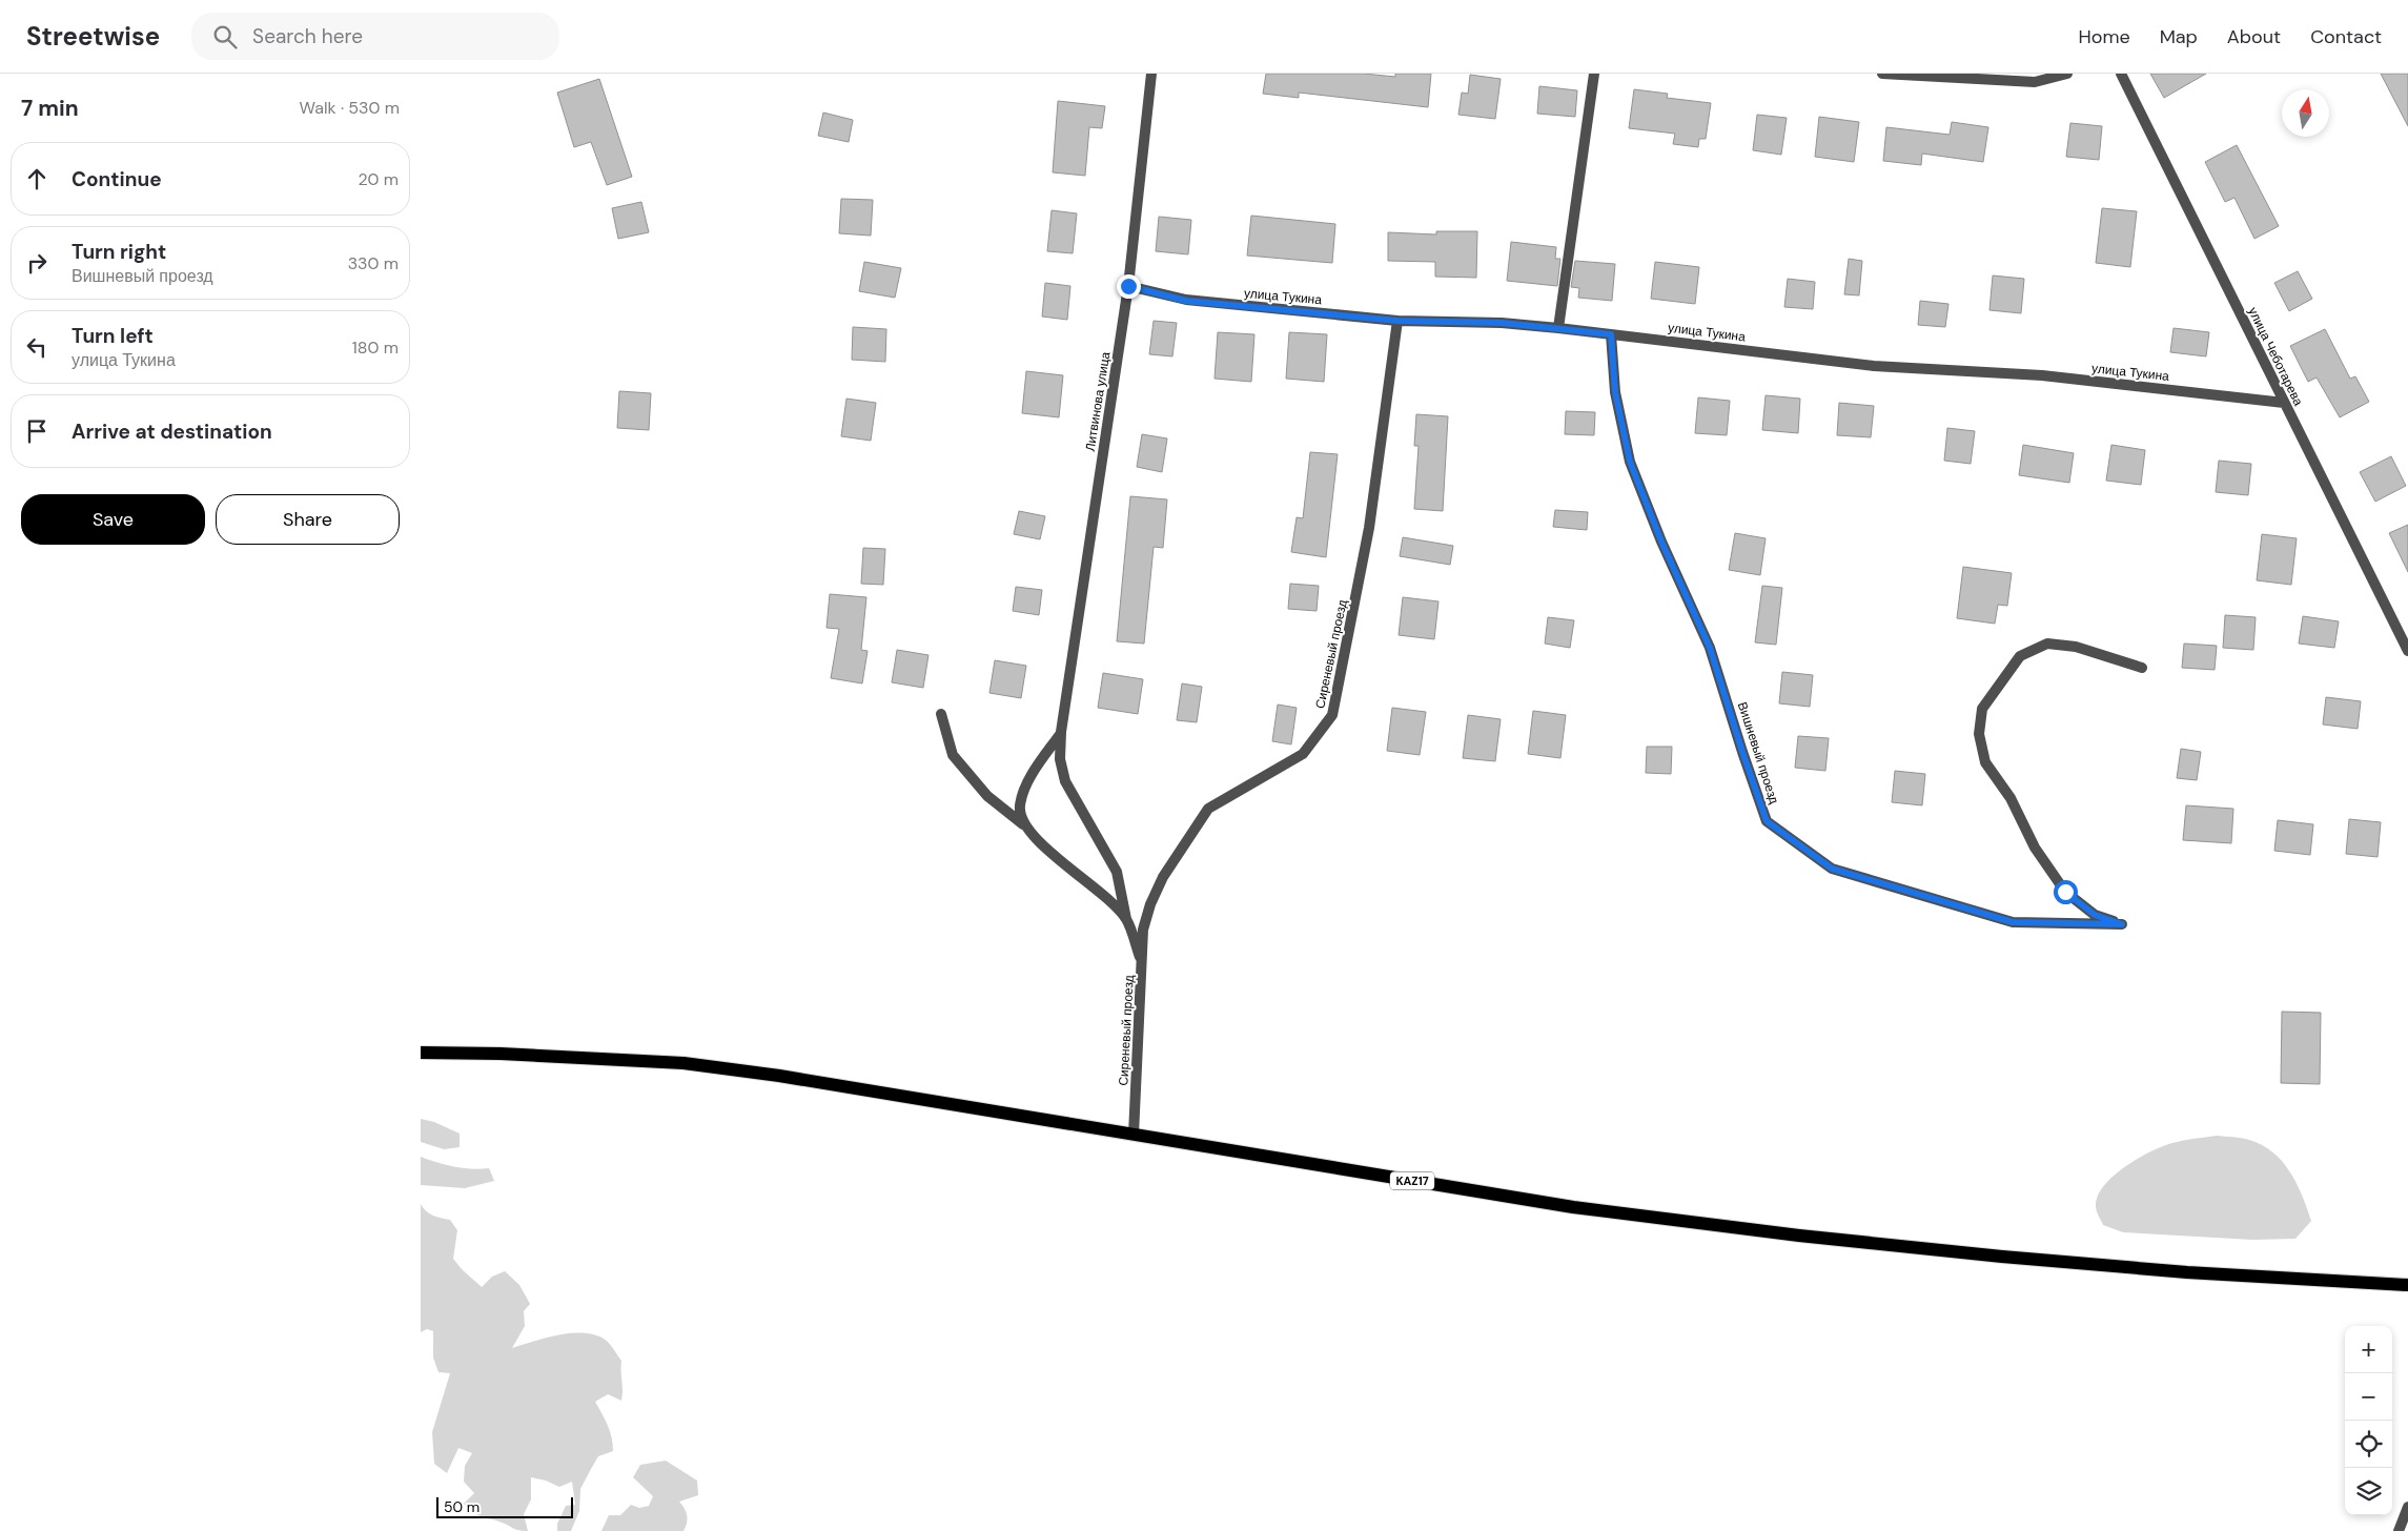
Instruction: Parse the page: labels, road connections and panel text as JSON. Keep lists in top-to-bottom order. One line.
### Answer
{"streets":{"main road":["KAZ17"],"street":["улица Тукина","улица Чеботарева","Литвинова улица","Сиреневый проезд","Вишневый проезд"]},"crossings":[["улица Тукина","улица Чеботарева"],["улица Тукина","Литвинова улица"],["улица Тукина","Сиреневый проезд"],["улица Тукина","Вишневый проезд"],["Литвинова улица","Сиреневый проезд"],["Сиреневый проезд","KAZ17"]],"scale_bar":"50 m","north":"top","page":{"header":"Streetwise","search":"Search here","nav":["Home","Map","About","Contact"],"heading":["7 min","Walk · 530 m"],"list":[["Continue","20 m"],["Turn right","Вишневый проезд","330 m"],["Turn left","улица Тукина","180 m"],"Arrive at destination"],"buttons":["Save","Share"],"map_buttons":["+","−"],"scale":"50 m"}}
